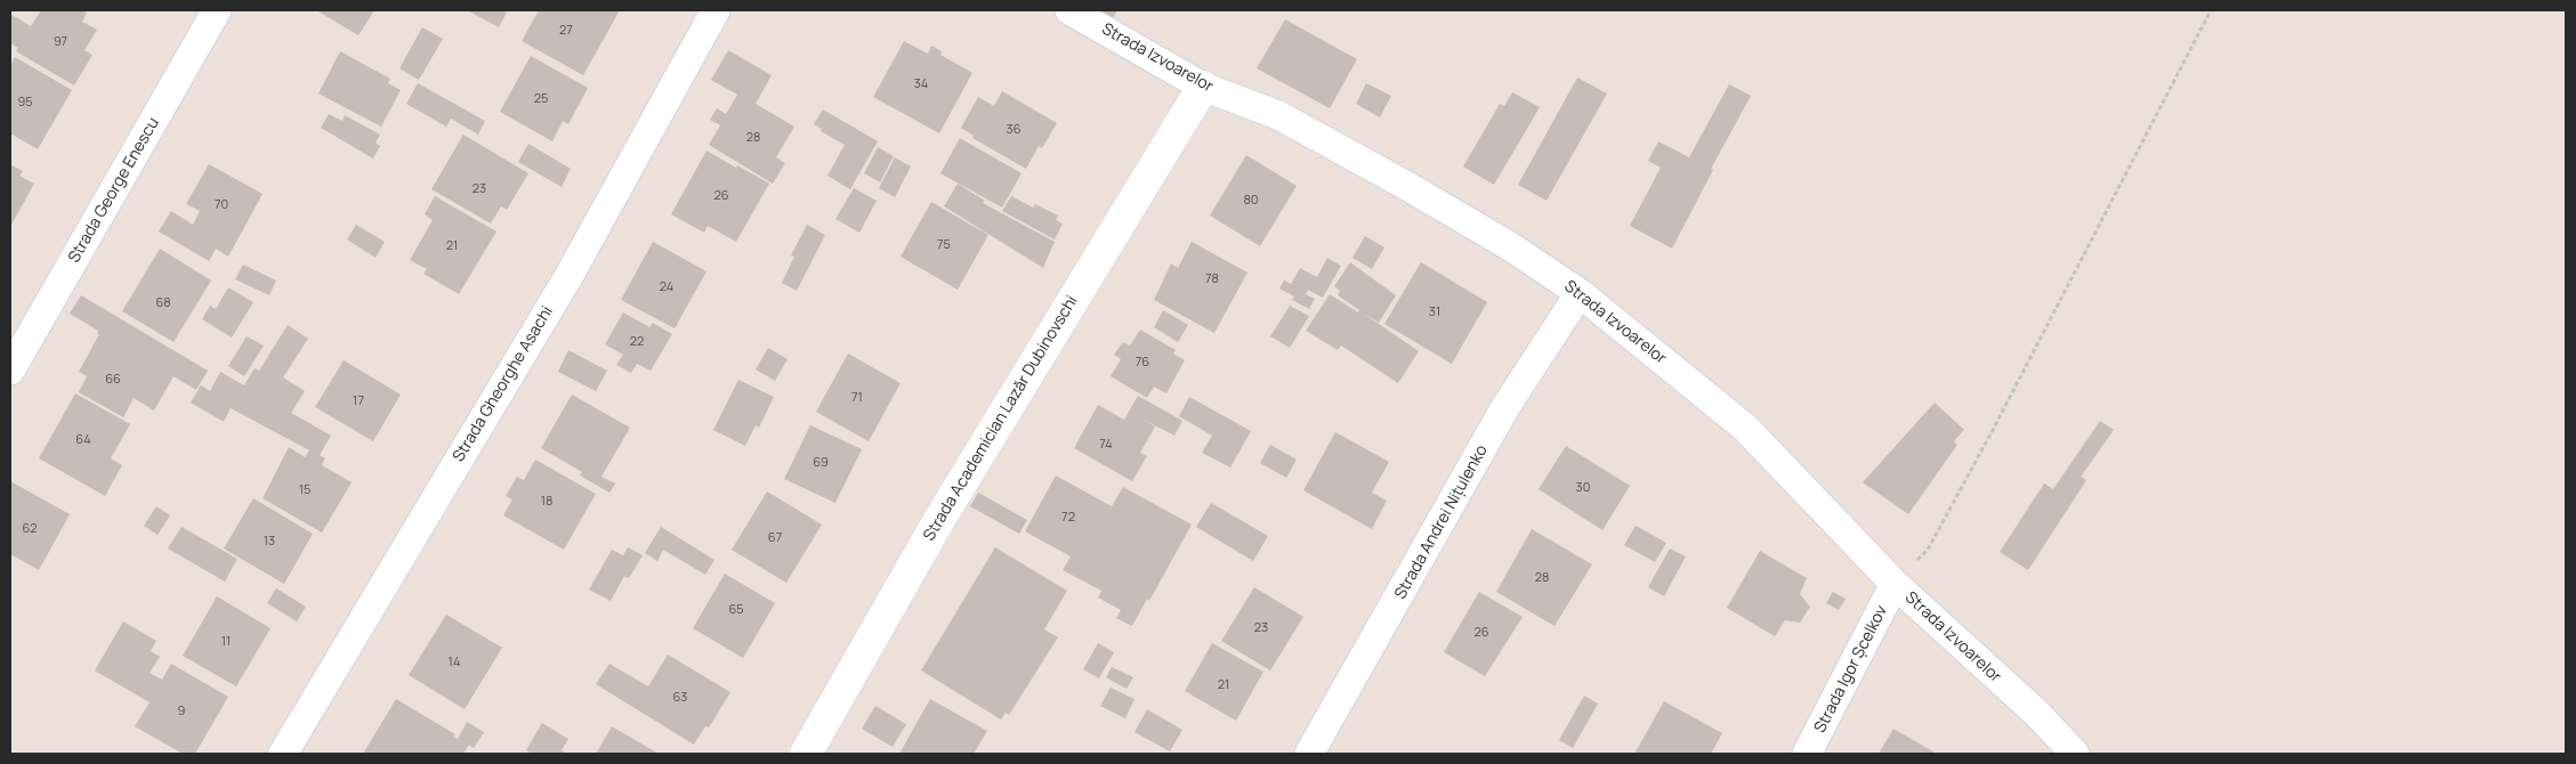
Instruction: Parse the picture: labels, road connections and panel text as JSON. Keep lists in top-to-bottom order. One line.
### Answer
{"streets":{"street":["Strada Izvoarelor","Strada George Enescu","Strada Gheorghe Asachi","Strada Academician Lazăr Dubinovschi","Strada Andrei Nițulenko","Strada Igor Șсelkov"]},"crossings":[["Strada Izvoarelor","Strada Academician Lazăr Dubinovschi"],["Strada Izvoarelor","Strada Andrei Nițulenko"],["Strada Izvoarelor","Strada Igor Șсelkov"]],"house_numbers":["27","97","34","25","95","36","28","23","26","80","70","75","21","78","24","68","31","22","76","66","71","17","64","74","69","30","15","18","72","62","67","13","28","65","23","26","11","14","21","63","9"]}
